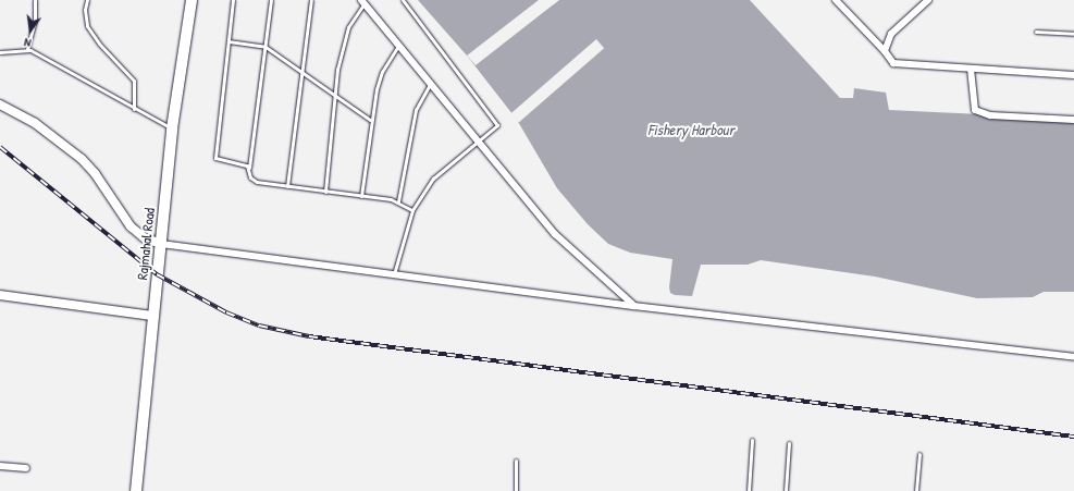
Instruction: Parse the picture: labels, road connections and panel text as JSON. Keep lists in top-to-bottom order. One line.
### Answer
{"streets":{"main road":["Rajmahal Road"]},"water":["Fishery Harbour"],"north":"bottom"}
